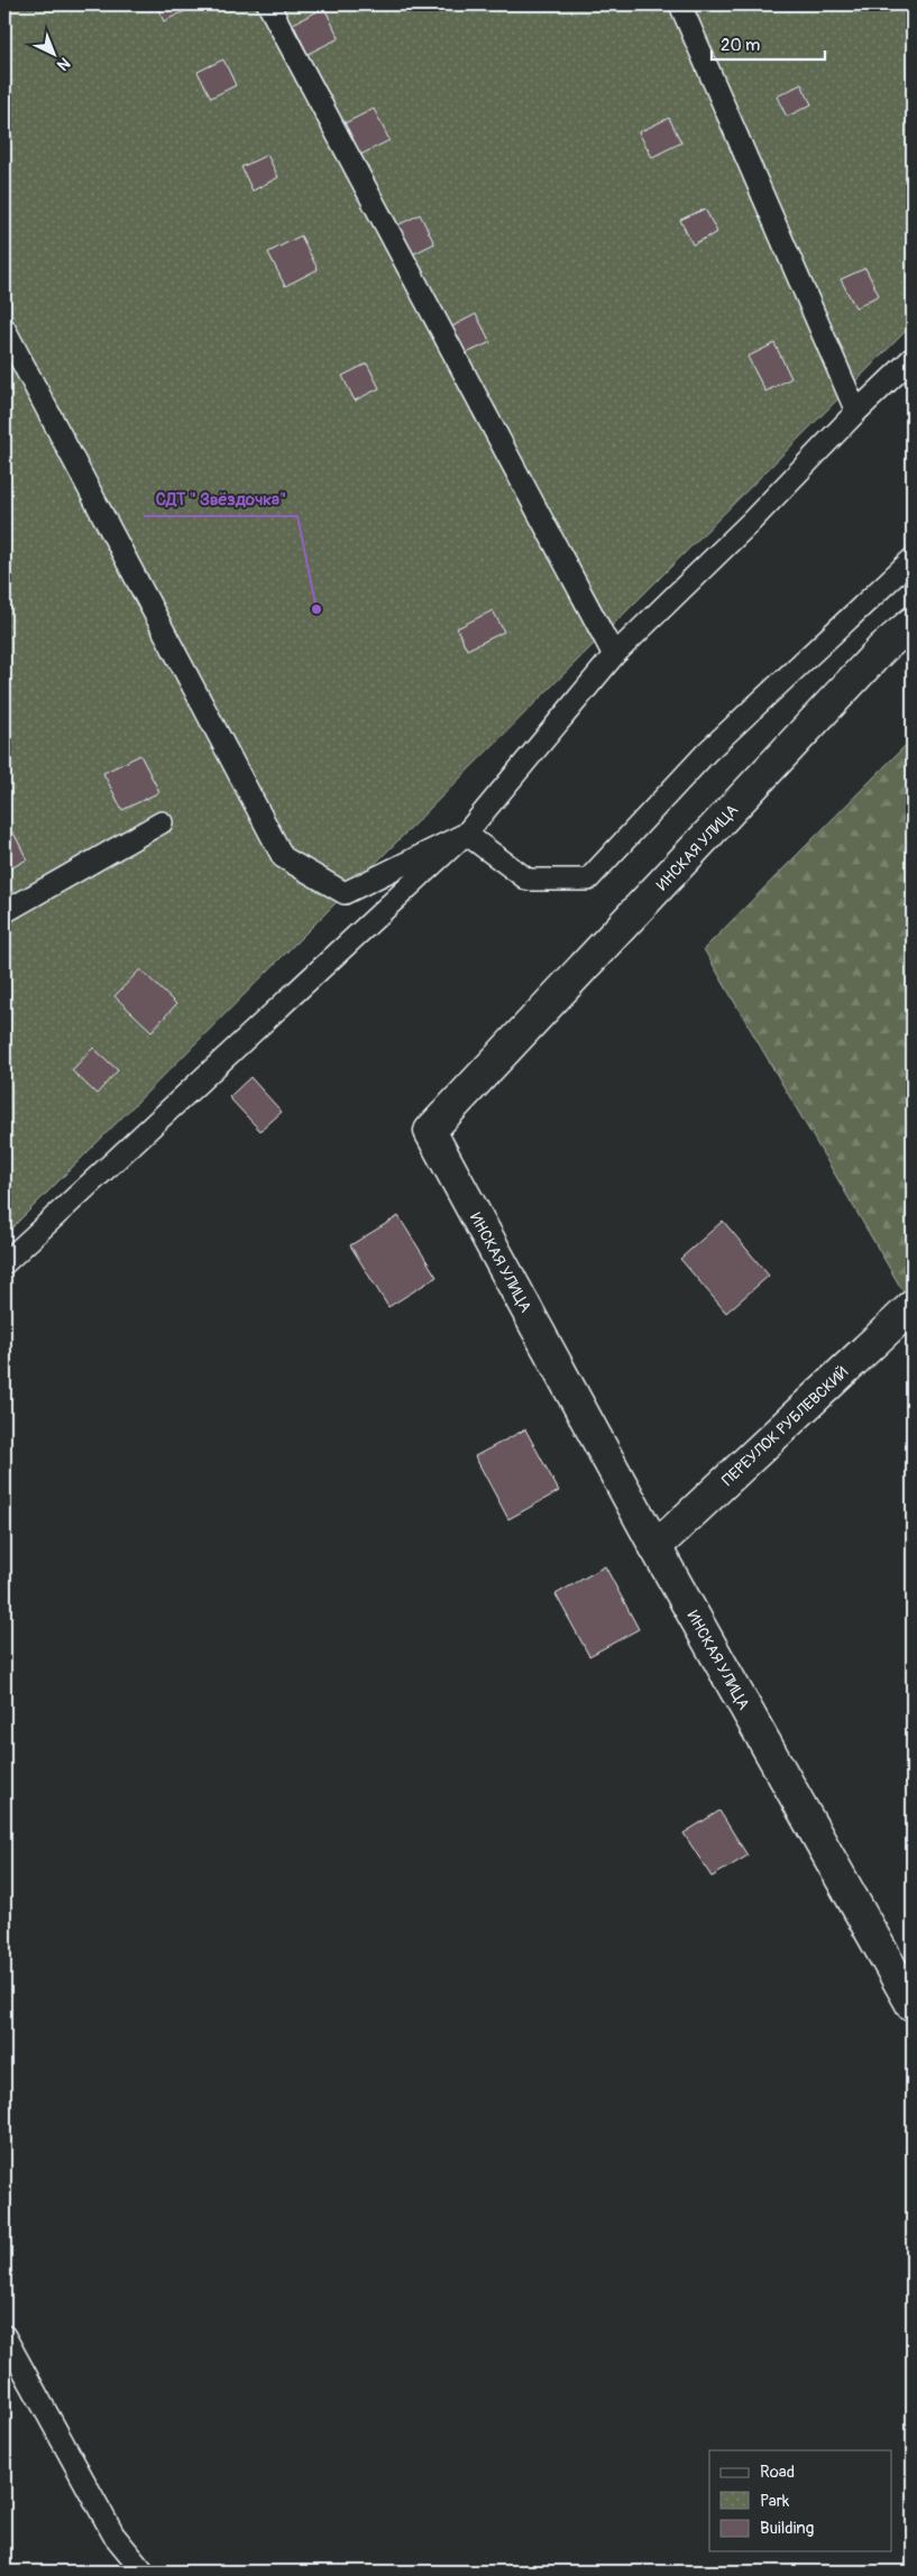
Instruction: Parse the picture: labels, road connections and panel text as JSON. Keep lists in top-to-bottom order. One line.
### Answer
{"streets":{"street":["ИНСКАЯ УЛИЦА","ПЕРЕУЛОК РУБЛЕВСКИЙ"]},"crossings":[["ИНСКАЯ УЛИЦА","ПЕРЕУЛОК РУБЛЕВСКИЙ"]],"places":["СДТ \" Звёздочка\""],"legend":["Road","Park","Building"],"scale_bar":"20 m","north":"bottom right"}
